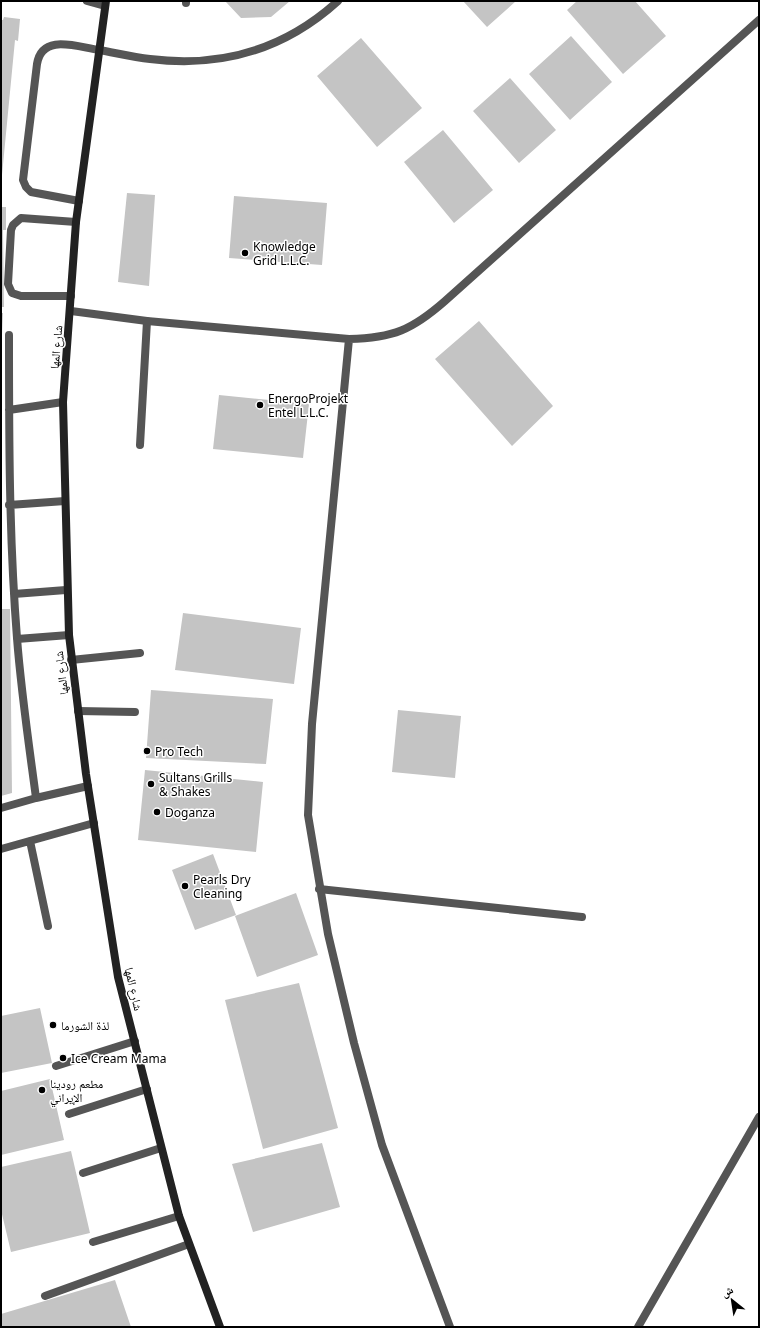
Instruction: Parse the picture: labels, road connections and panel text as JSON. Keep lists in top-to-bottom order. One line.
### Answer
{"streets":{"street":["شارع المها"]},"places":["Knowledge Grid L.L.C.","EnergoProjekt Entel L.L.C.","Pro Tech","Sultans Grills & Shakes","Doganza","Pearls Dry Cleaning","لذة الشورما","Ice Cream Mama","مطعم رودينا الإيراني"],"north":"top left"}
